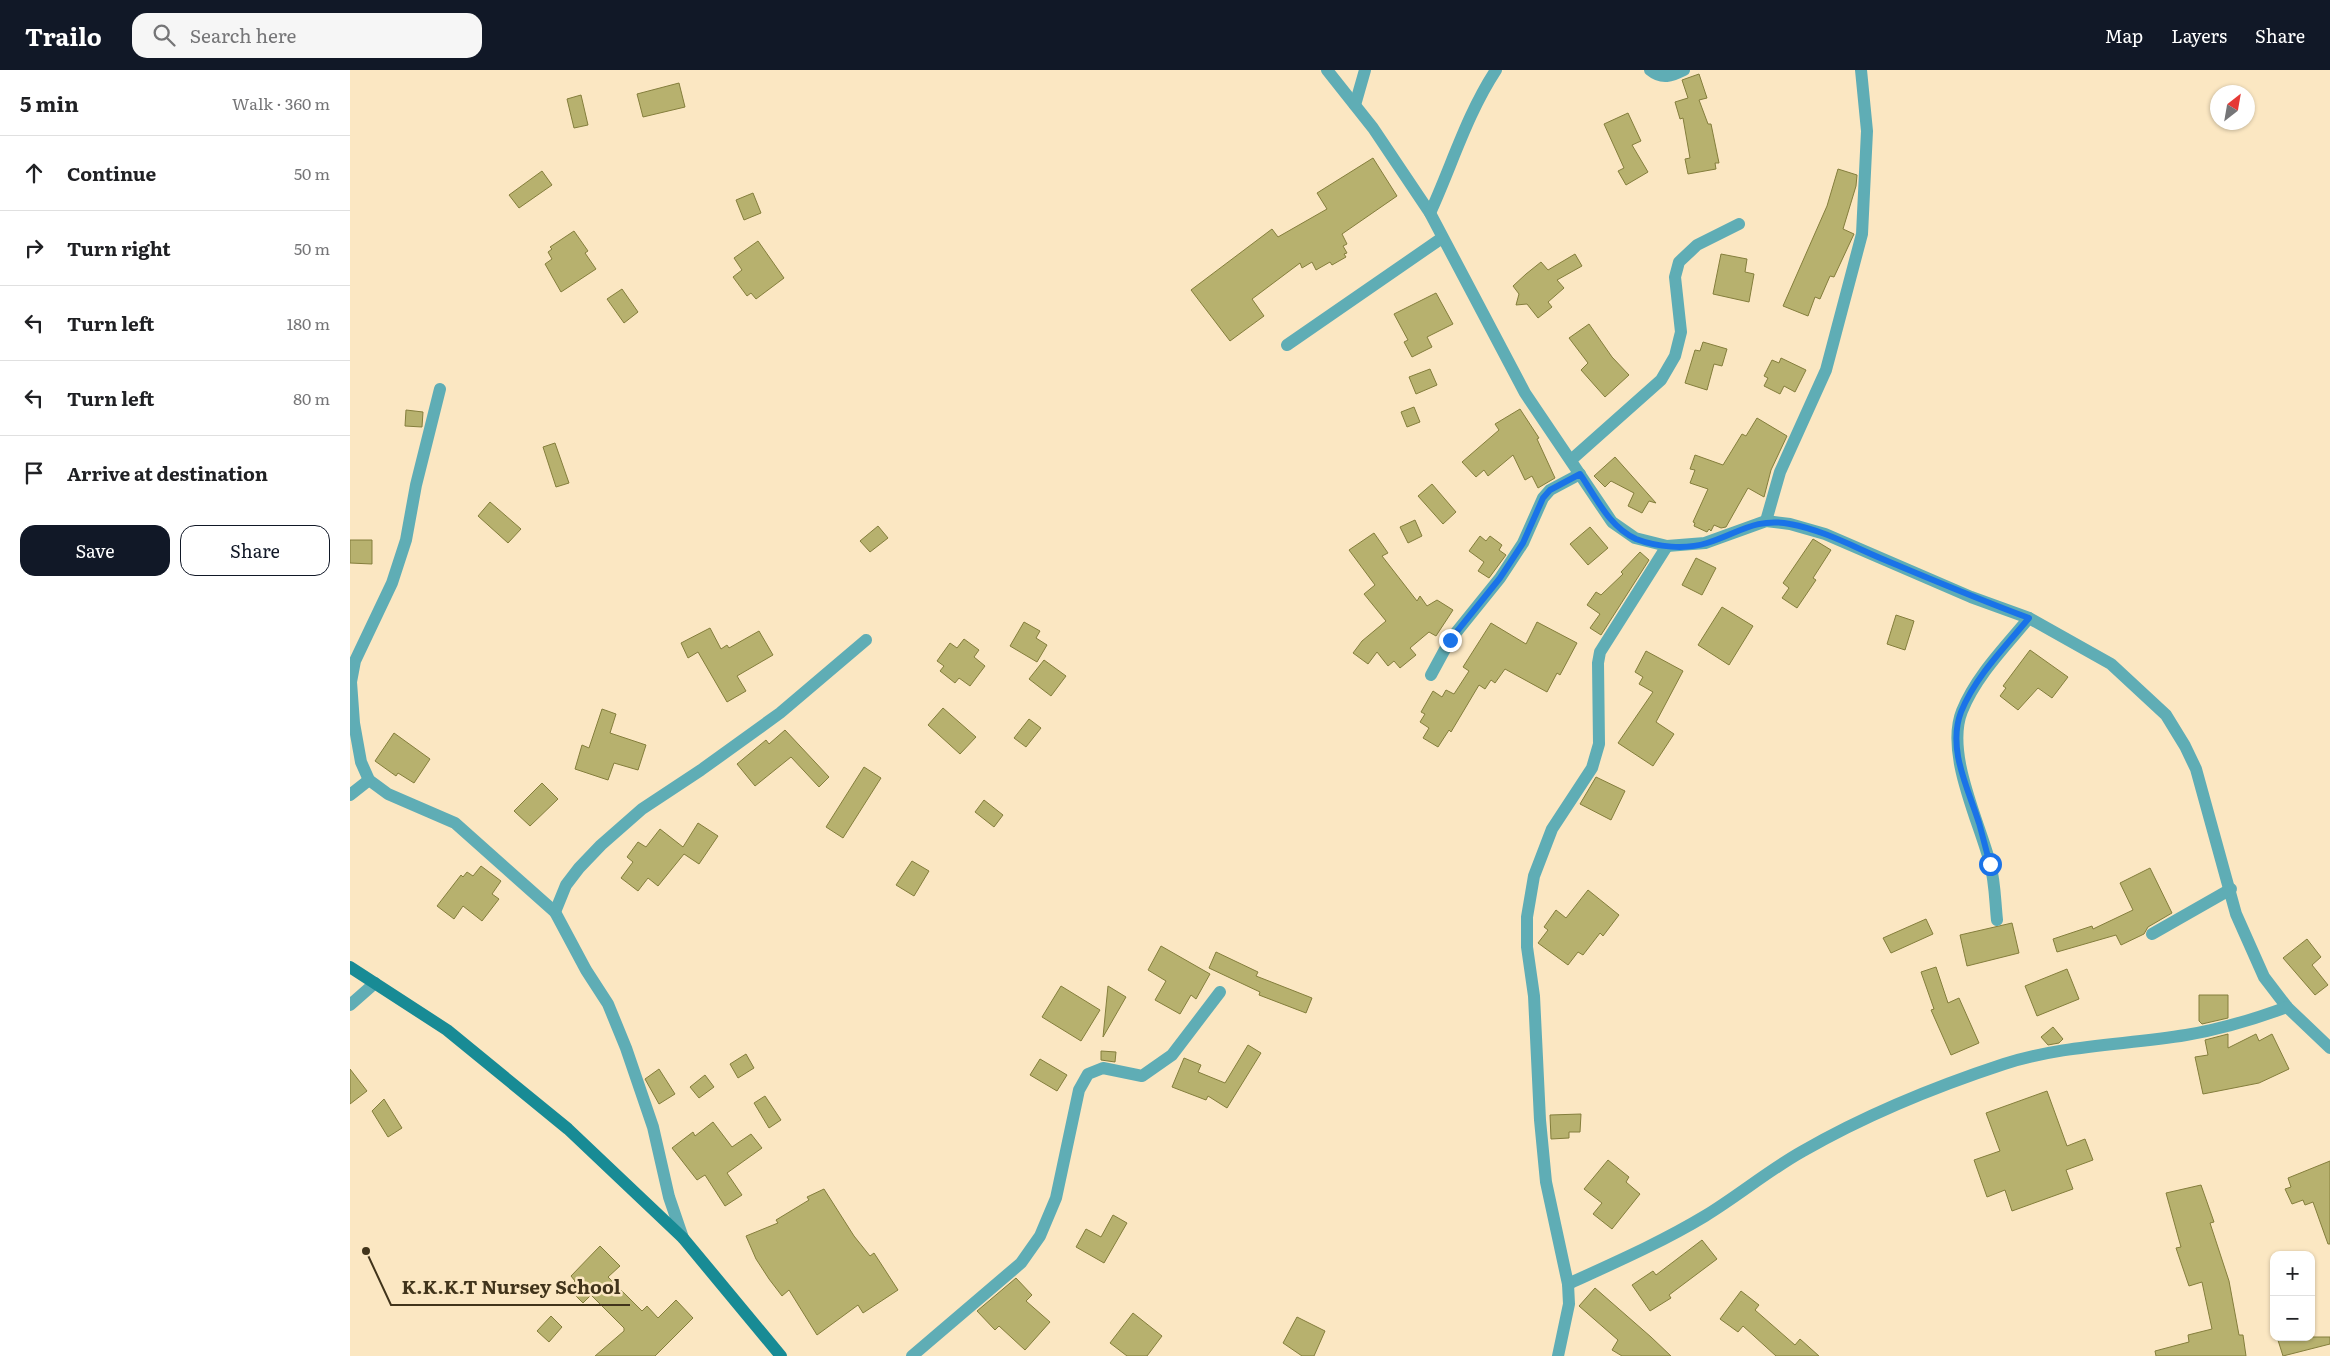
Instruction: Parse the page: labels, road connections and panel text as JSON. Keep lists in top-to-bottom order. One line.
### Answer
{"places":["K.K.K.T Nursey School"],"north":"top right","page":{"header":"Trailo","search":"Search here","nav":["Map","Layers","Share"],"heading":["5 min","Walk · 360 m"],"list":[["Continue","50 m"],["Turn right","50 m"],["Turn left","180 m"],["Turn left","80 m"],"Arrive at destination"],"buttons":["Save","Share"],"map_buttons":["+","−"]}}
